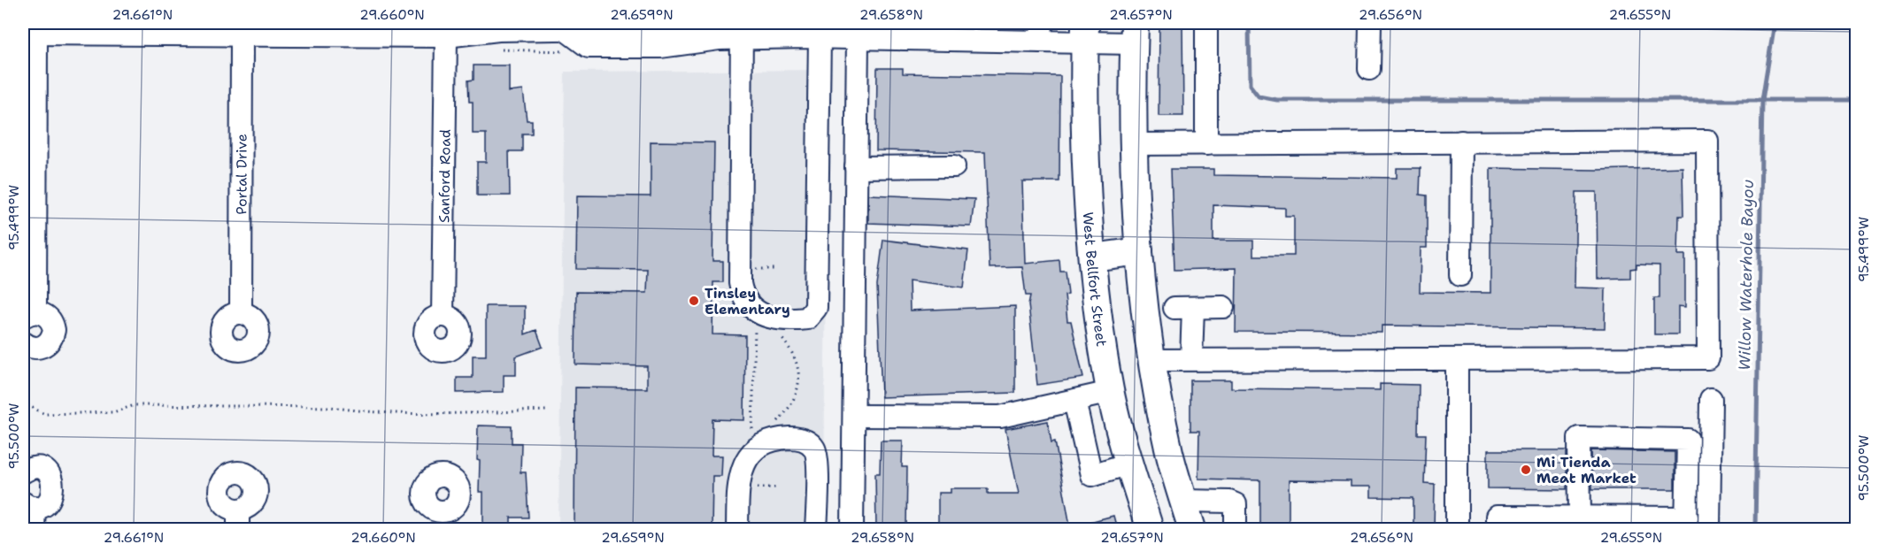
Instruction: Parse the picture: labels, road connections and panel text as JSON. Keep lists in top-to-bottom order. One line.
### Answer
{"streets":{"main road":["West Bellfort Street"],"street":["Portal Drive","Sanford Road"]},"water":["Willow Waterhole Bayou"],"places":["Tinsley Elementary","Mi Tienda Meat Market"],"coordinates":["29.661°N","29.660°N","29.659°N","29.658°N","29.657°N","29.656°N","29.655°N","95.499°W","95.500°W"]}
